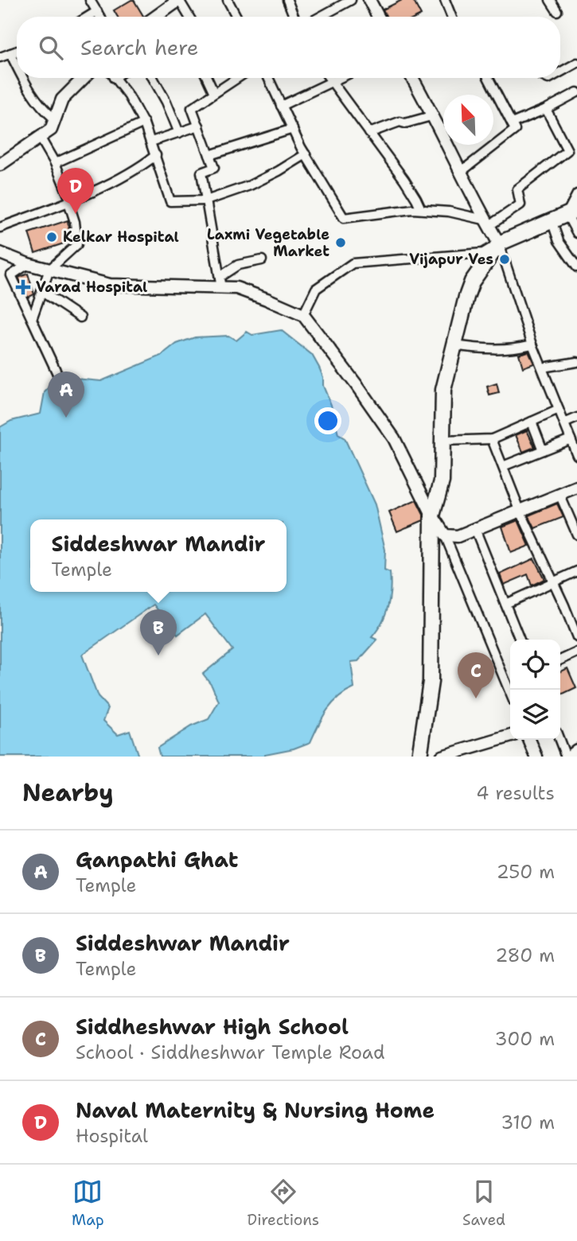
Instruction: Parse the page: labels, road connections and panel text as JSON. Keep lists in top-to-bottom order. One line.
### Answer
{"places":{"other":["Kelkar Hospital","Laxmi Vegetable Market","Vijapur Ves"],"health":["Varad Hospital"]},"north":"top left","page":{"search":"Search here","pins":["D","A","B","C"],"popup":["Siddeshwar Mandir","Temple"],"heading":["Nearby","4 results"],"list":[{"mark":"A","name":"Ganpathi Ghat","note":"Temple","value":"250 m"},{"mark":"B","name":"Siddeshwar Mandir","note":"Temple","value":"280 m"},{"mark":"C","name":"Siddheshwar High School","note":"School · Siddheshwar Temple Road","value":"300 m"},{"mark":"D","name":"Naval Maternity & Nursing Home","note":"Hospital","value":"310 m"}],"nav":["Map","Directions","Saved"]}}
